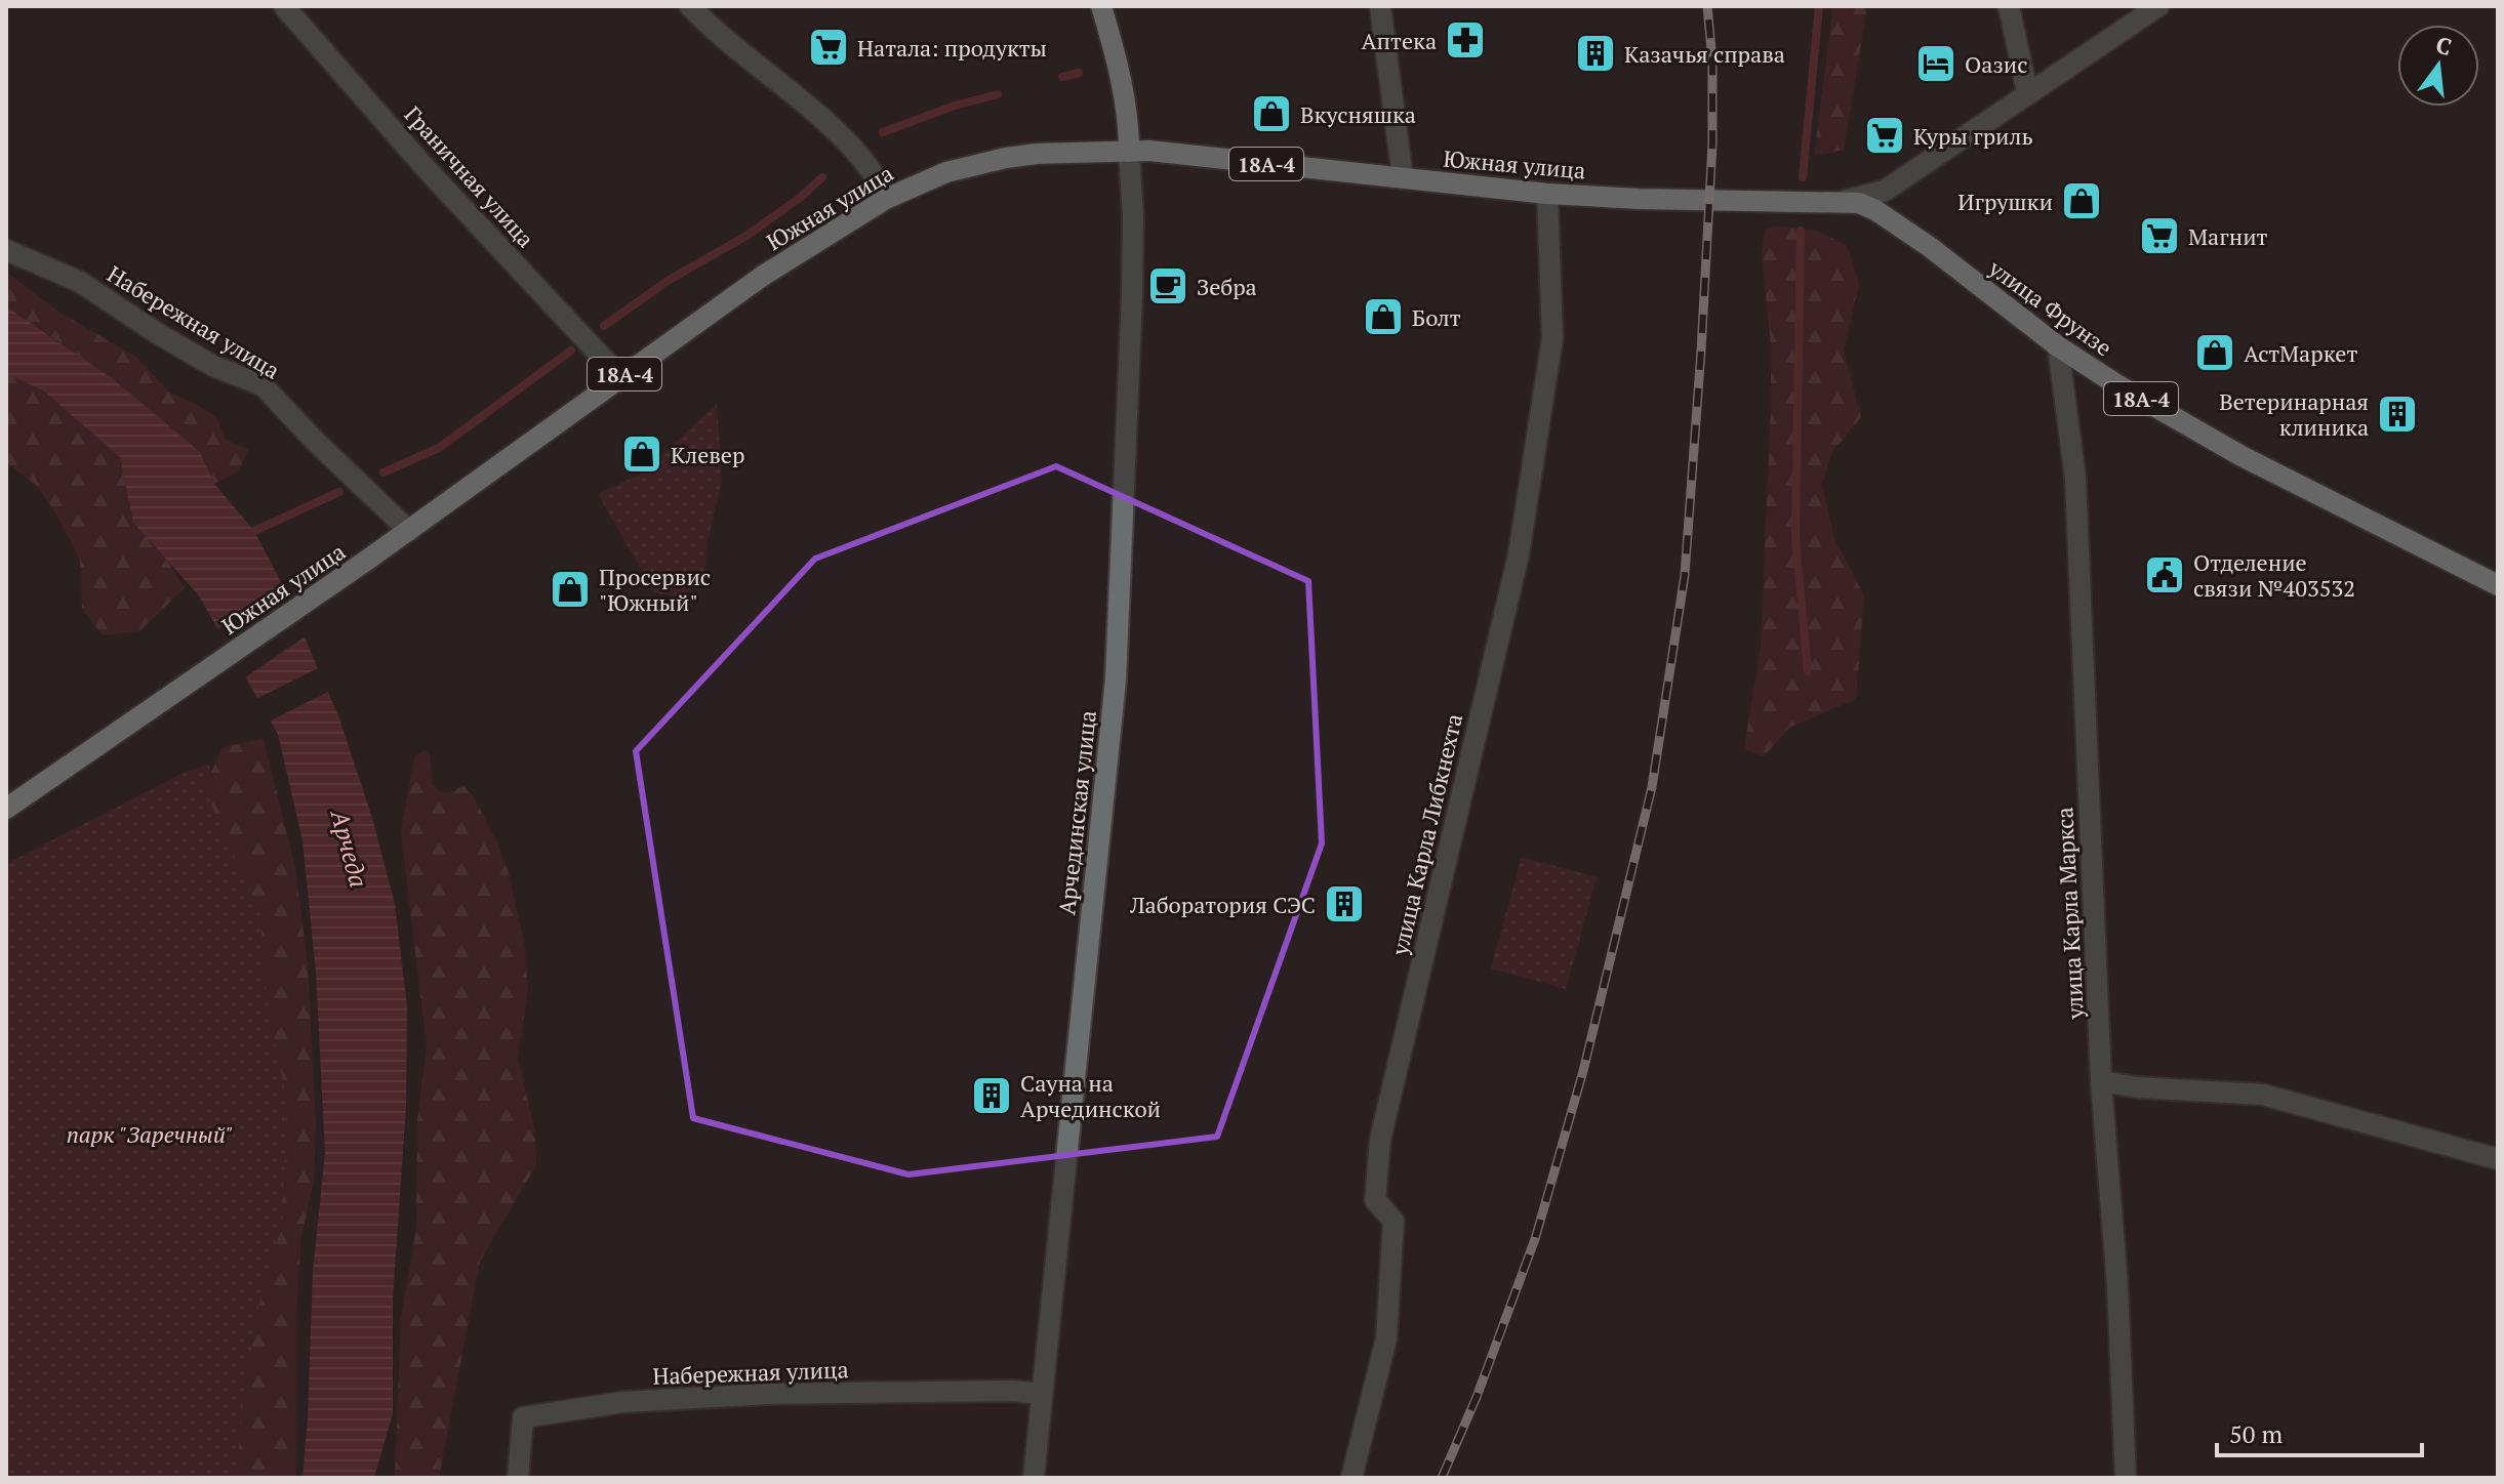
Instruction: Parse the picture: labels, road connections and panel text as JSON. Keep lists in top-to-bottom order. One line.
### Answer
{"streets":{"main road":["18А-4","Южная улица","улица Фрунзе"],"street":["Граничная улица","Набережная улица","Арчединская улица","улица Карла Либкнехта","улица Карла Маркса"]},"crossings":[["Южная улица","Граничная улица"],["Южная улица","улица Фрунзе"],["Южная улица","Набережная улица"],["Южная улица","Арчединская улица"],["Южная улица","улица Карла Либкнехта"],["улица Фрунзе","улица Карла Маркса"],["Набережная улица","Арчединская улица"]],"water":["Арчеда"],"parks":["парк \"Заречный\""],"places":{"pharmacy":["Аптека"],"supermarket":["Натала: продукты","Куры гриль","Магнит"],"building":["Казачья справа","Ветеринарная клиника","Лаборатория СЭС","Сауна на Арчединской"],"hotel":["Оазис"],"shop":["Вкусняшка","Игрушки","Болт","АстМаркет","Клевер","Просервис \"Южный\""],"cafe":["Зебра"],"public building":["Отделение связи №403532"]},"scale_bar":"50 m","north":"top"}
